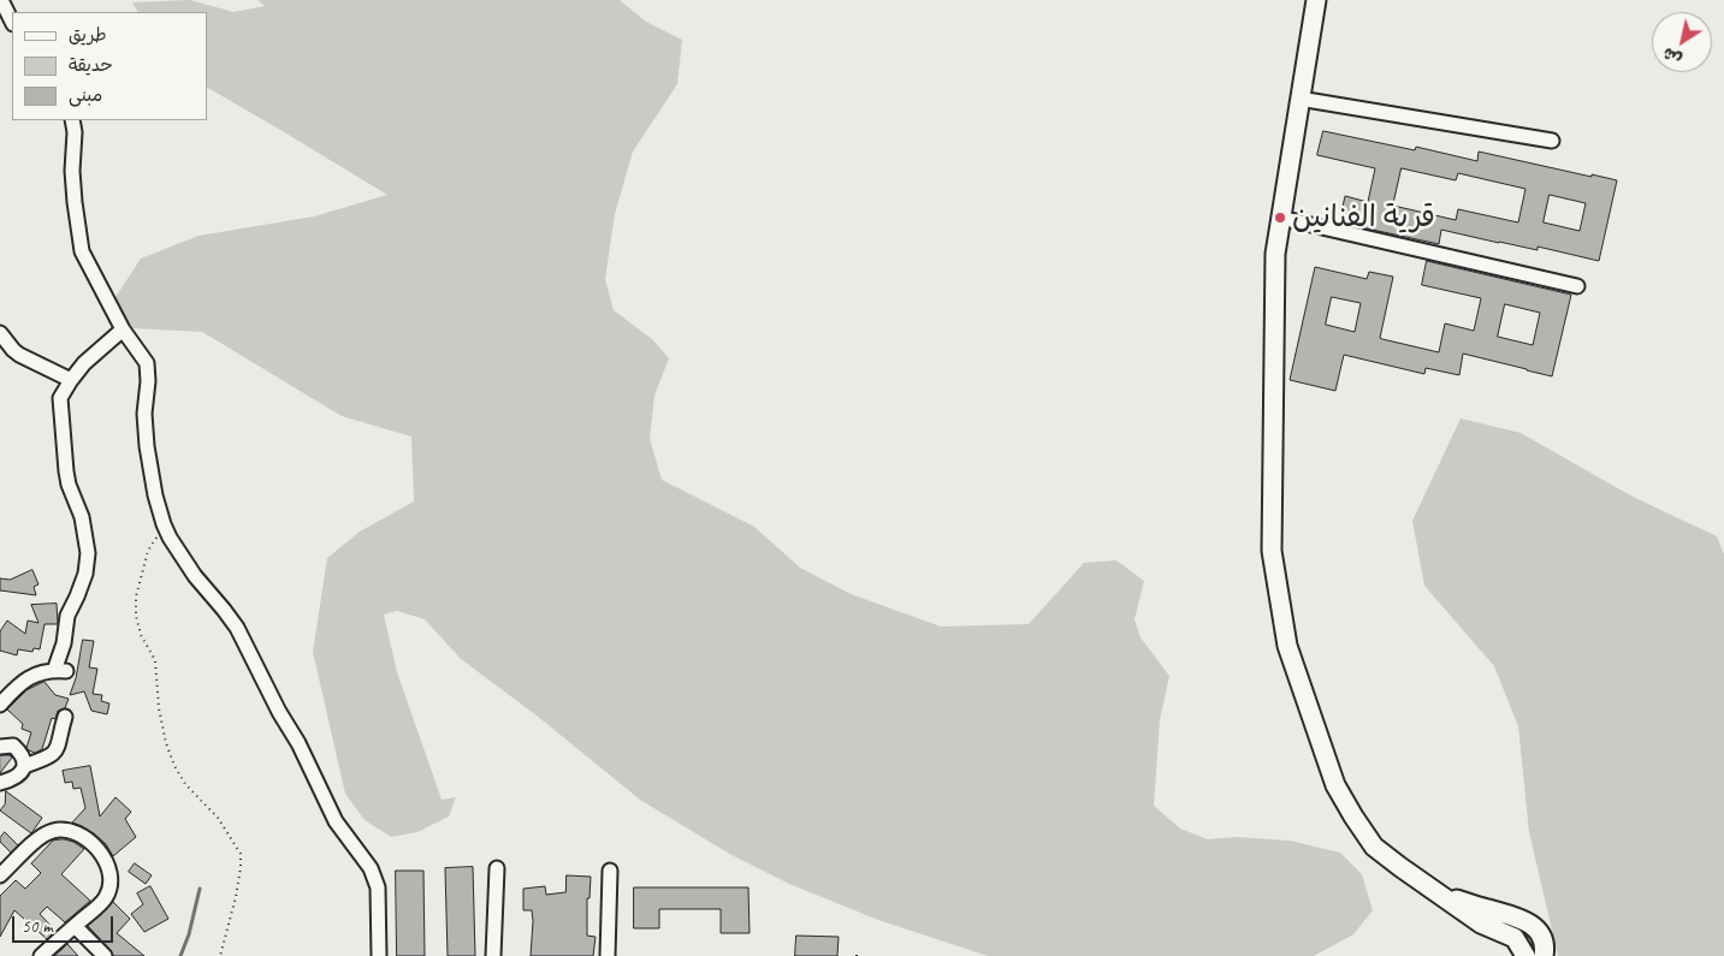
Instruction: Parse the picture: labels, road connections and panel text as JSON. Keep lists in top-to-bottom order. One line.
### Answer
{"places":["قرية الفنانين"],"legend":["طريق","حديقة","مبنى"],"scale_bar":"50 m","north":"bottom left"}
